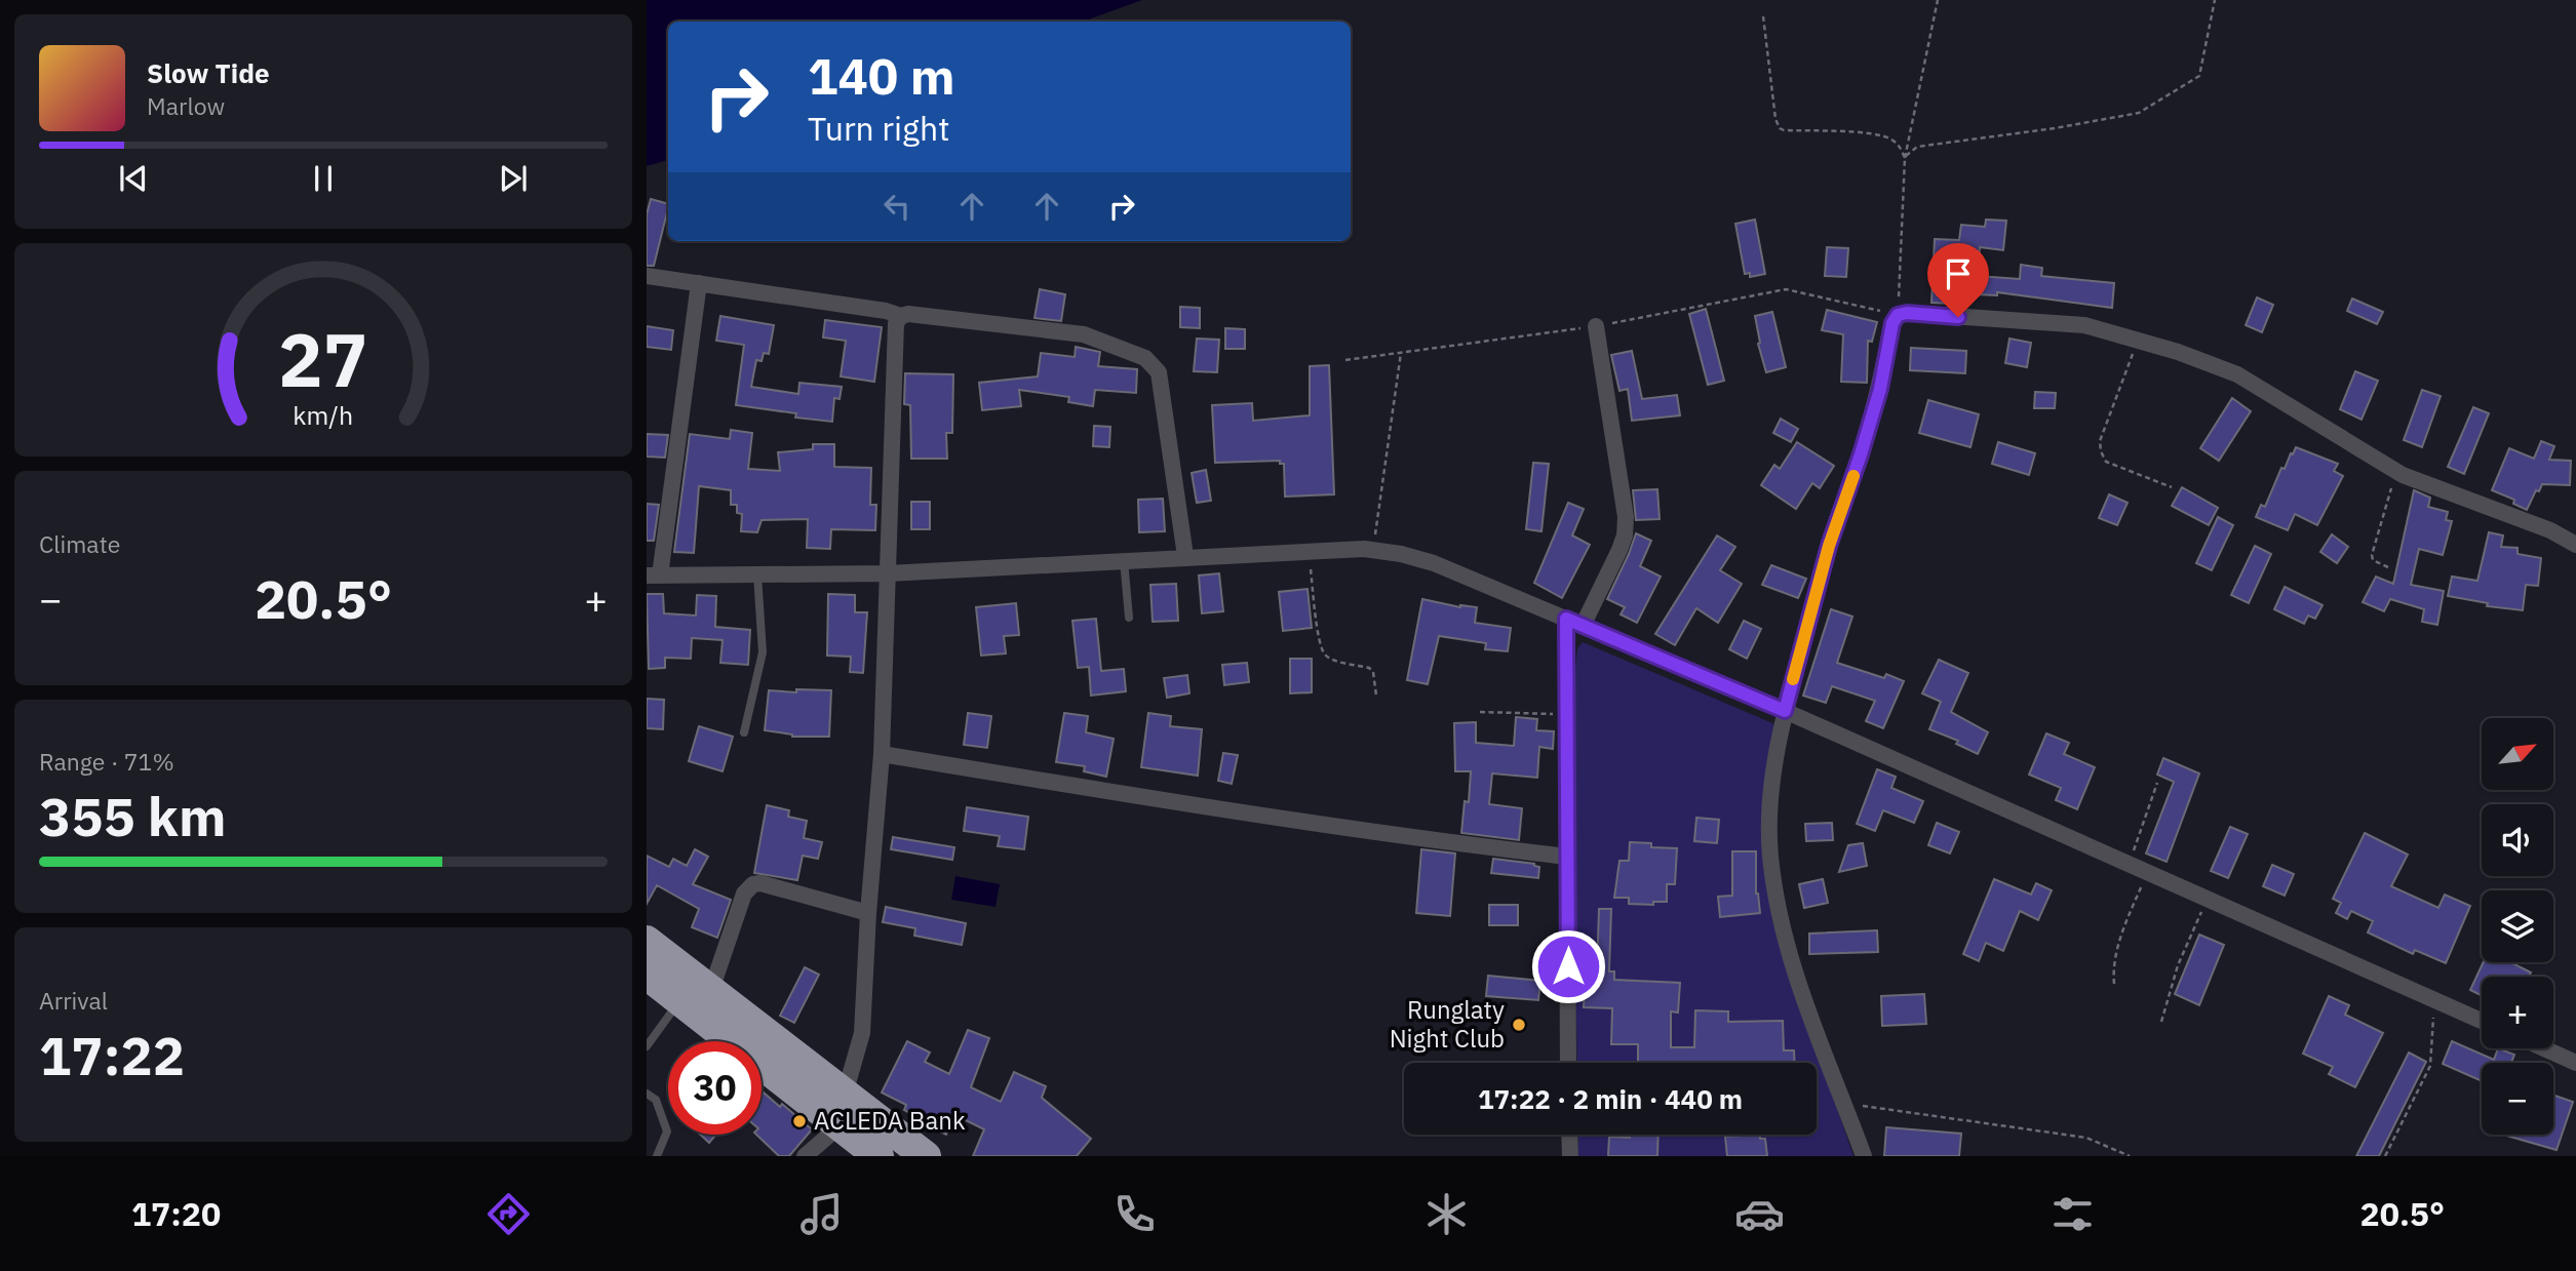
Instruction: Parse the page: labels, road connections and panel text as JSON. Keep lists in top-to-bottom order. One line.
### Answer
{"places":["Runglaty Night Club","ACLEDA Bank"],"north":"top right","page":{"turn":["140 m","Turn right"],"song":["Slow Tide","Marlow"],"tile":["Climate",["Range · 71%","355 km"],["Arrival","17:22"]],"heat":["−","20.5°","+"],"map_buttons":["+","−"],"limit":"30","trip":"17:22 · 2 min · 440 m","tabs":["17:20","20.5°"],"gauge":["27","km/h"]}}
